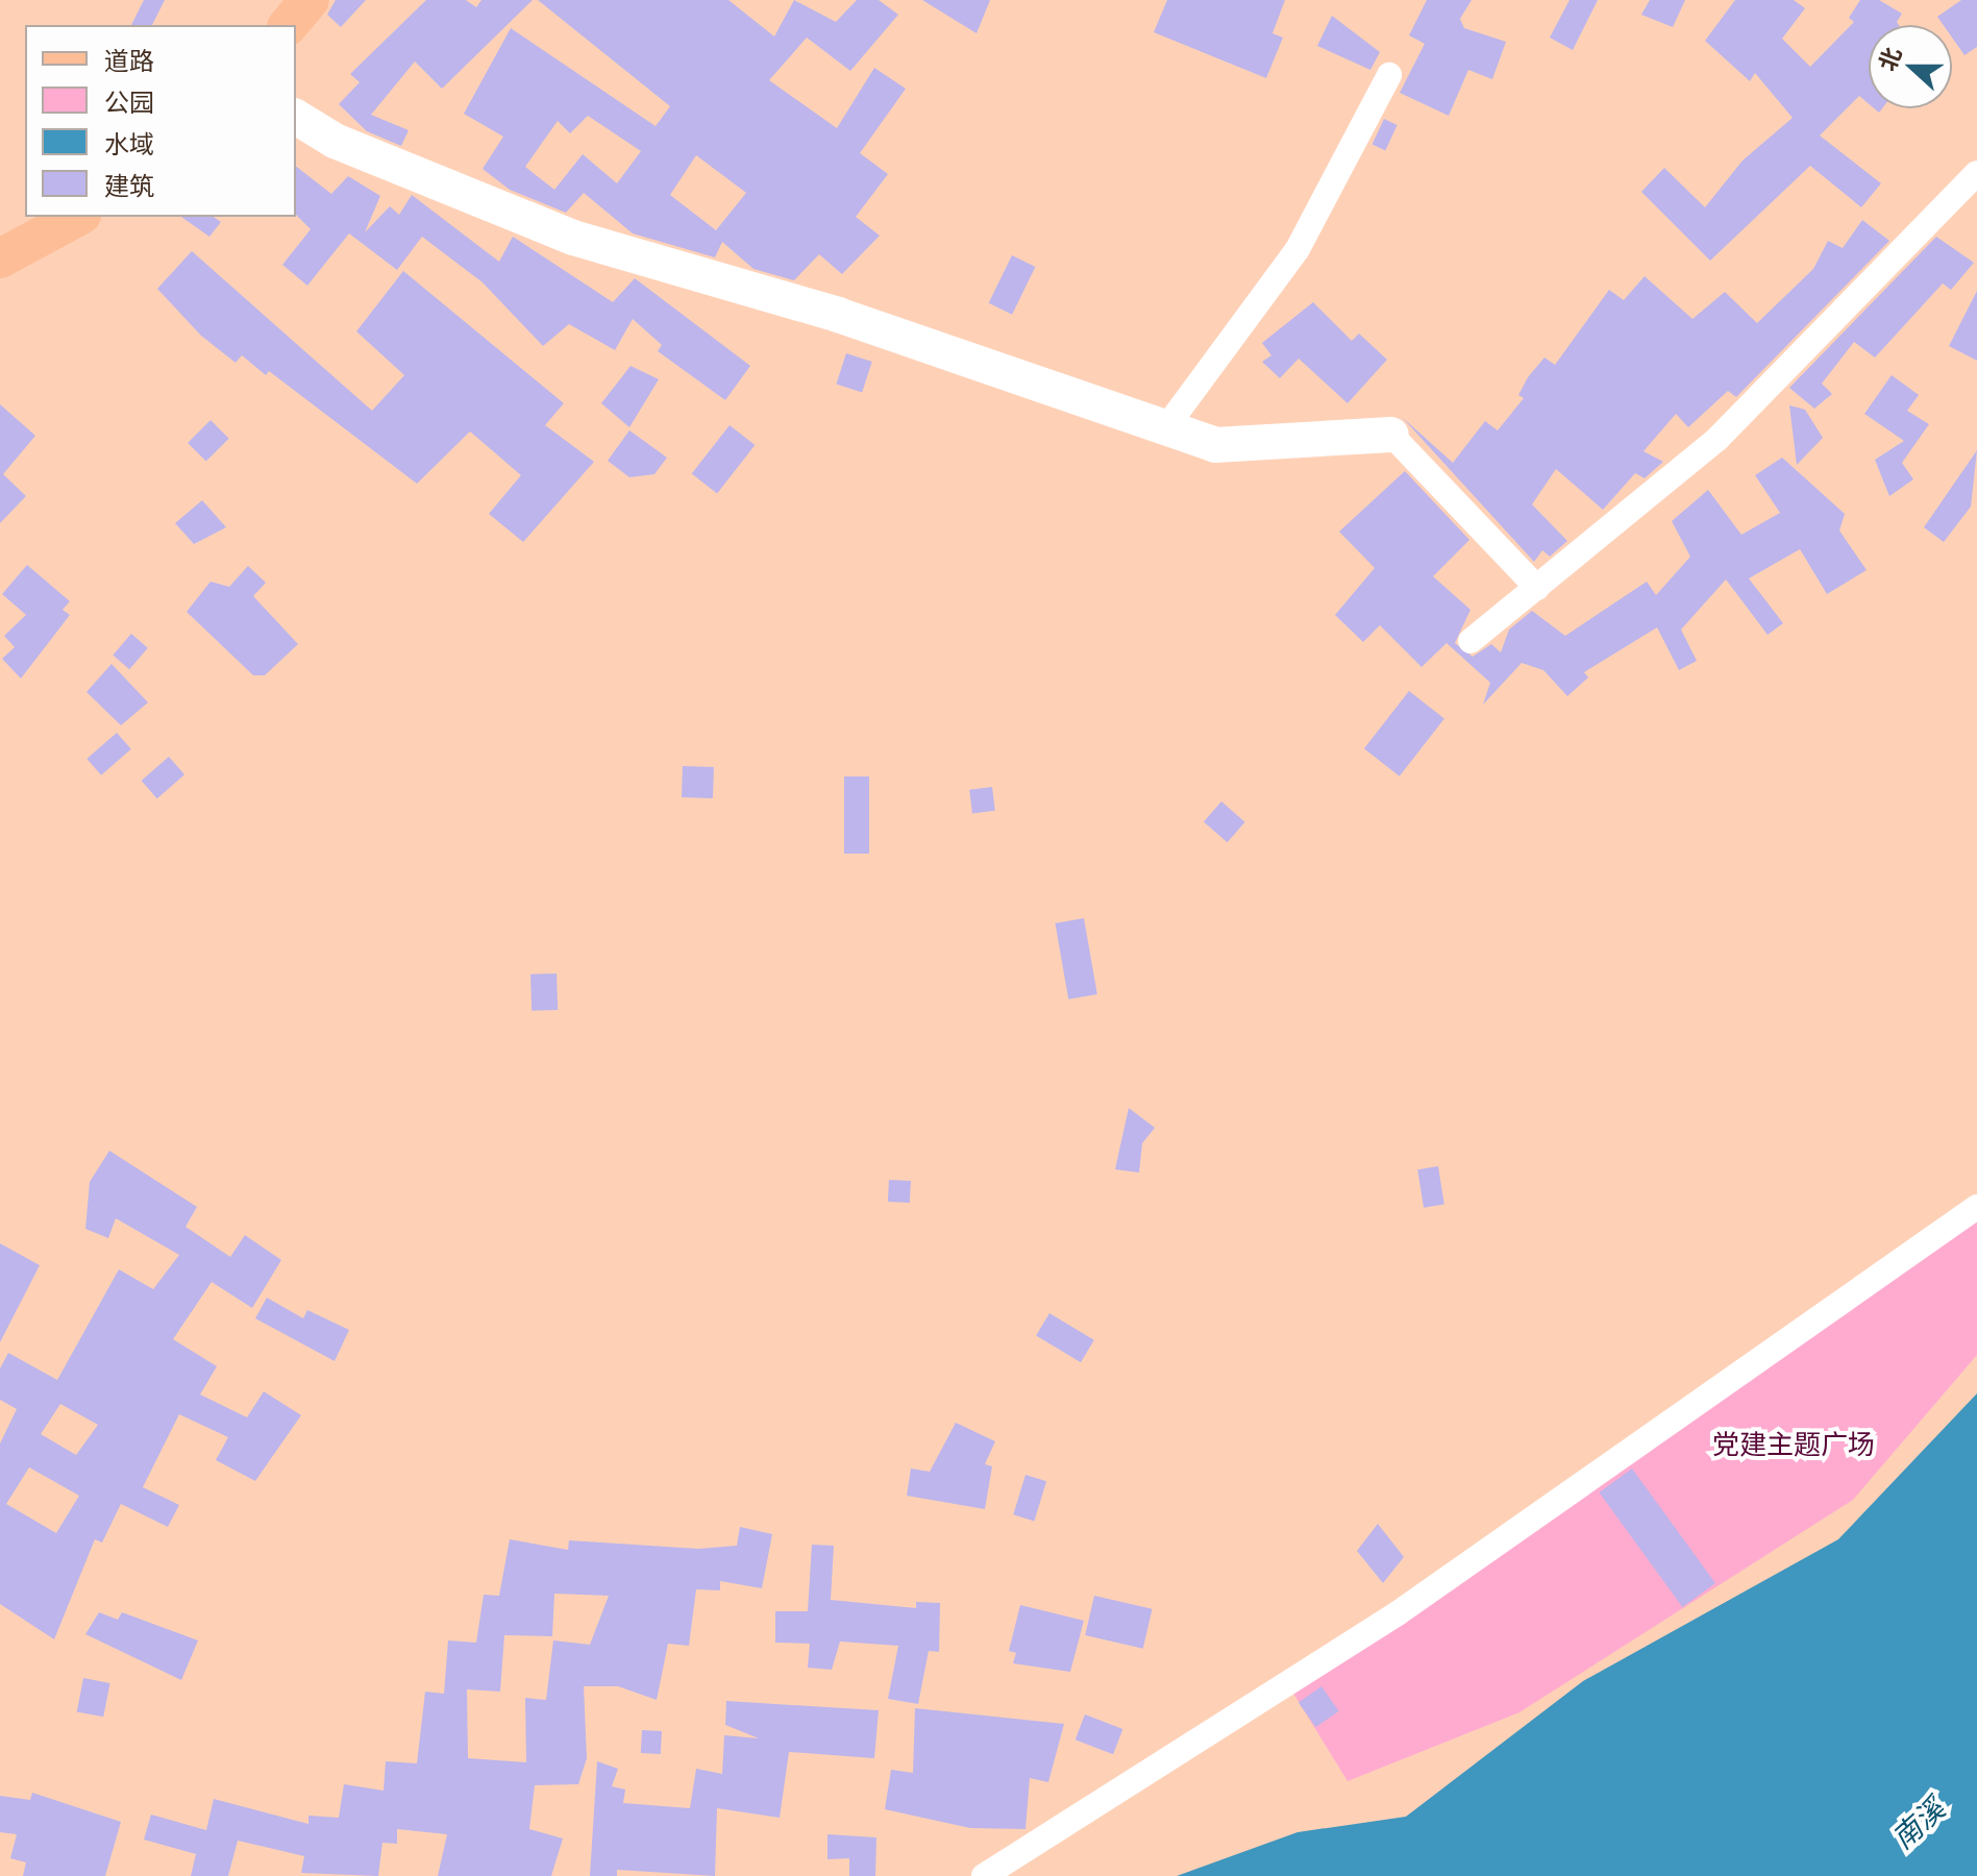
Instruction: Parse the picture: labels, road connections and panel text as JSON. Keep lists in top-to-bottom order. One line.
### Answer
{"water":["南溪"],"parks":["党建主题广场"],"legend":["道路","公园","水域","建筑"],"north":"left"}
